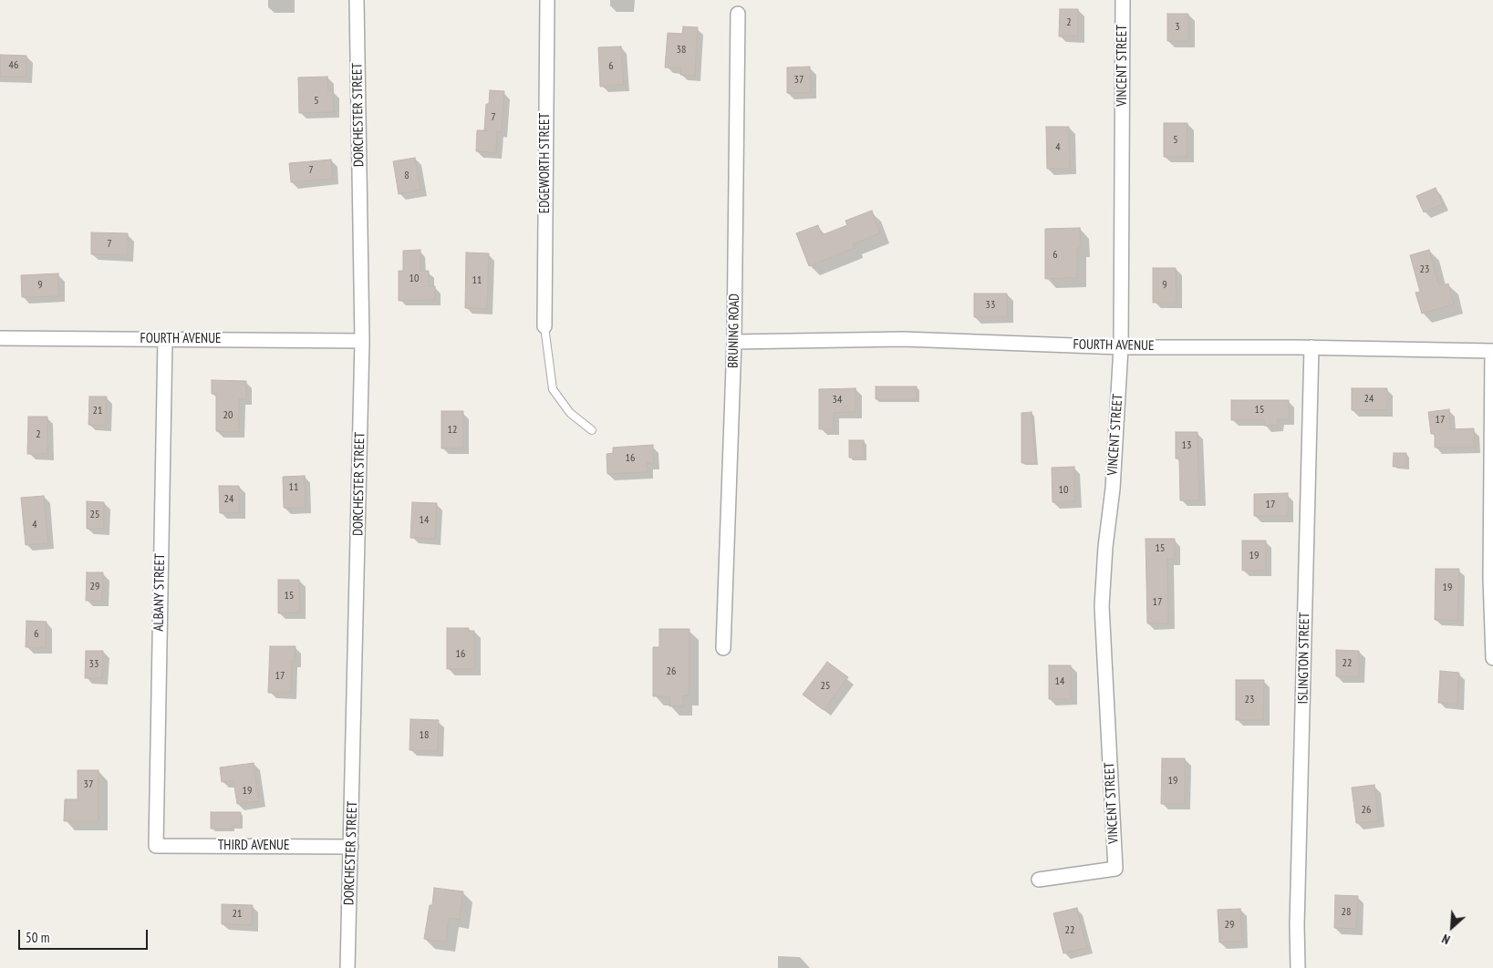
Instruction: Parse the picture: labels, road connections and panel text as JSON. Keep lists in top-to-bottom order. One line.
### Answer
{"streets":{"street":["VINCENT STREET","DORCHESTER STREET","EDGEWORTH STREET","BRUNING ROAD","FOURTH AVENUE","ALBANY STREET","ISLINGTON STREET","THIRD AVENUE"]},"crossings":[["VINCENT STREET","FOURTH AVENUE"],["DORCHESTER STREET","FOURTH AVENUE"],["DORCHESTER STREET","THIRD AVENUE"],["BRUNING ROAD","FOURTH AVENUE"],["FOURTH AVENUE","ALBANY STREET"],["FOURTH AVENUE","ISLINGTON STREET"],["ALBANY STREET","THIRD AVENUE"]],"house_numbers":["2","3","38","46","6","37","5","7","5","4","7","8","7","6","23","10","11","9","9","33","24","34","15","21","20","17","12","2","13","16","11","10","24","17","25","14","4","15","19","29","19","15","17","6","16","22","33","26","17","14","25","23","18","19","37","19","26","28","21","29","22"],"scale_bar":"50 m","north":"bottom left"}
